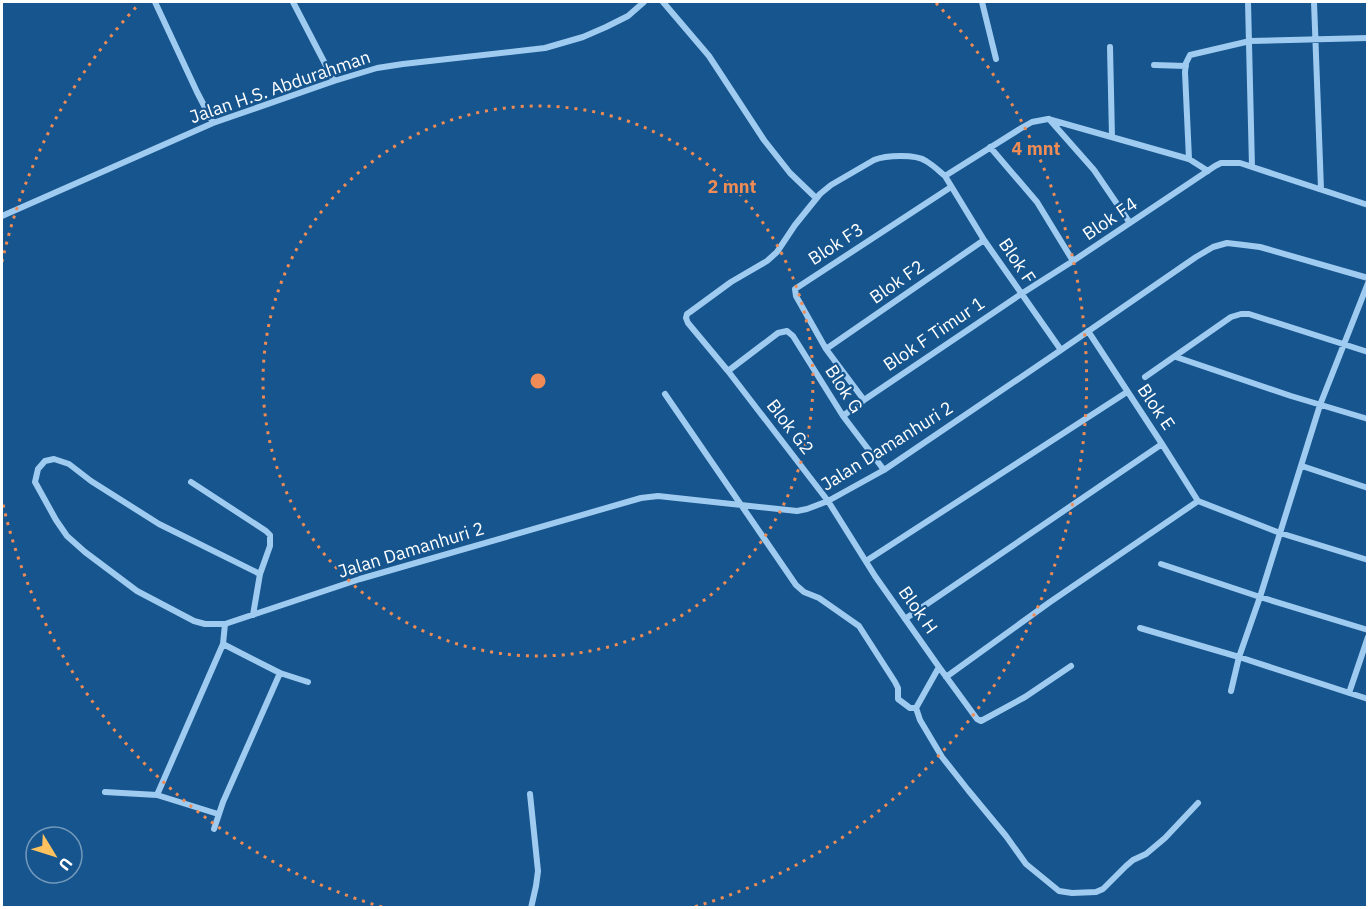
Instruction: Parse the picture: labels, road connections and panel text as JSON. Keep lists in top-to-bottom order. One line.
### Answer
{"streets":{"street":["Jalan H.S. Abdurahman","Blok F4","Blok F3","Blok F","Blok F2","Blok F Timur 1","Blok G","Blok E","Blok G2","Jalan Damanhuri 2","Blok H"]},"crossings":[["Blok F4","Blok F"],["Blok F4","Blok F Timur 1"],["Blok F3","Blok F"],["Blok F3","Blok F2"],["Blok F","Blok F2"],["Blok F","Blok F Timur 1"],["Blok F","Jalan Damanhuri 2"],["Blok F Timur 1","Blok G"],["Blok G","Blok G2"],["Blok G","Jalan Damanhuri 2"],["Blok E","Jalan Damanhuri 2"],["Blok G2","Jalan Damanhuri 2"],["Blok G2","Blok H"],["Jalan Damanhuri 2","Blok H"]],"north":"bottom right","rings":["4 mnt","2 mnt"]}
